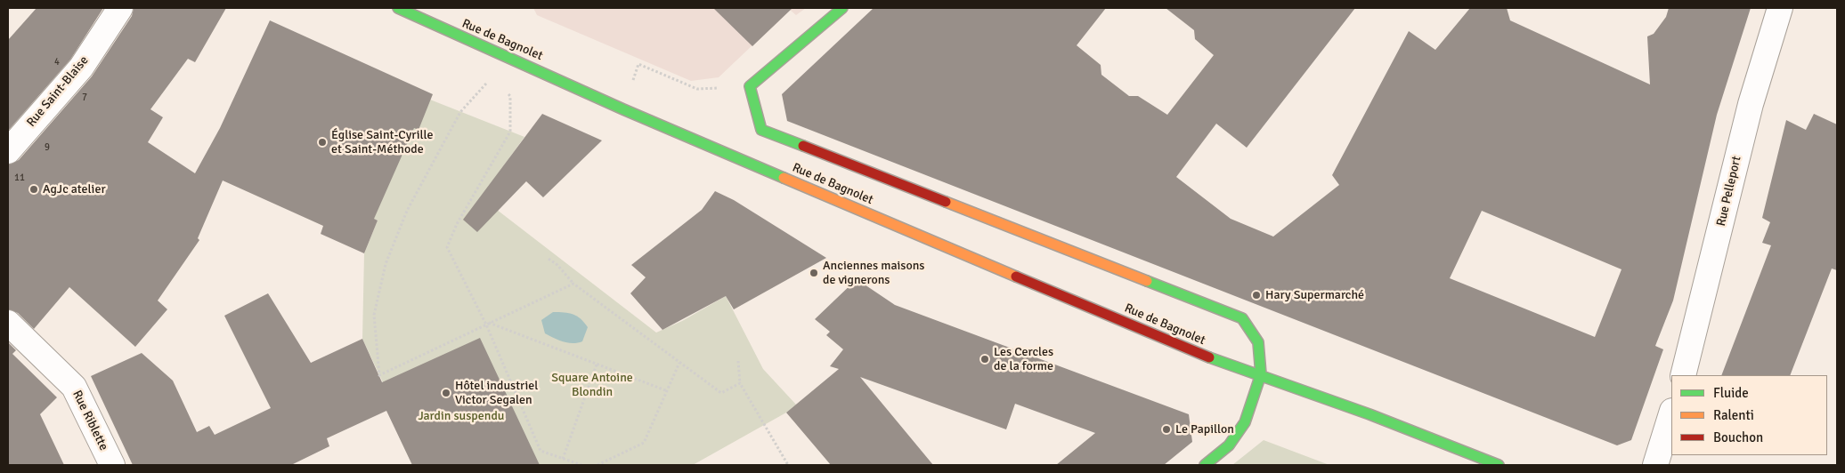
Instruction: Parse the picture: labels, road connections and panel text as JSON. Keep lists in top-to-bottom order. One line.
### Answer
{"streets":{"street":["Rue de Bagnolet","Rue Saint-Blaise","Rue Pelleport","Rue Riblette"]},"parks":["Square Antoine Blondin","Jardin suspendu"],"places":["Église Saint-Cyrille et Saint-Méthode","AgJc atelier","Anciennes maisons de vignerons","Hary Supermarché","Les Cercles de la forme","Hôtel industriel Victor Segalen","Le Papillon"],"house_numbers":["4","7","9","11"],"legend":["Fluide","Ralenti","Bouchon"]}
